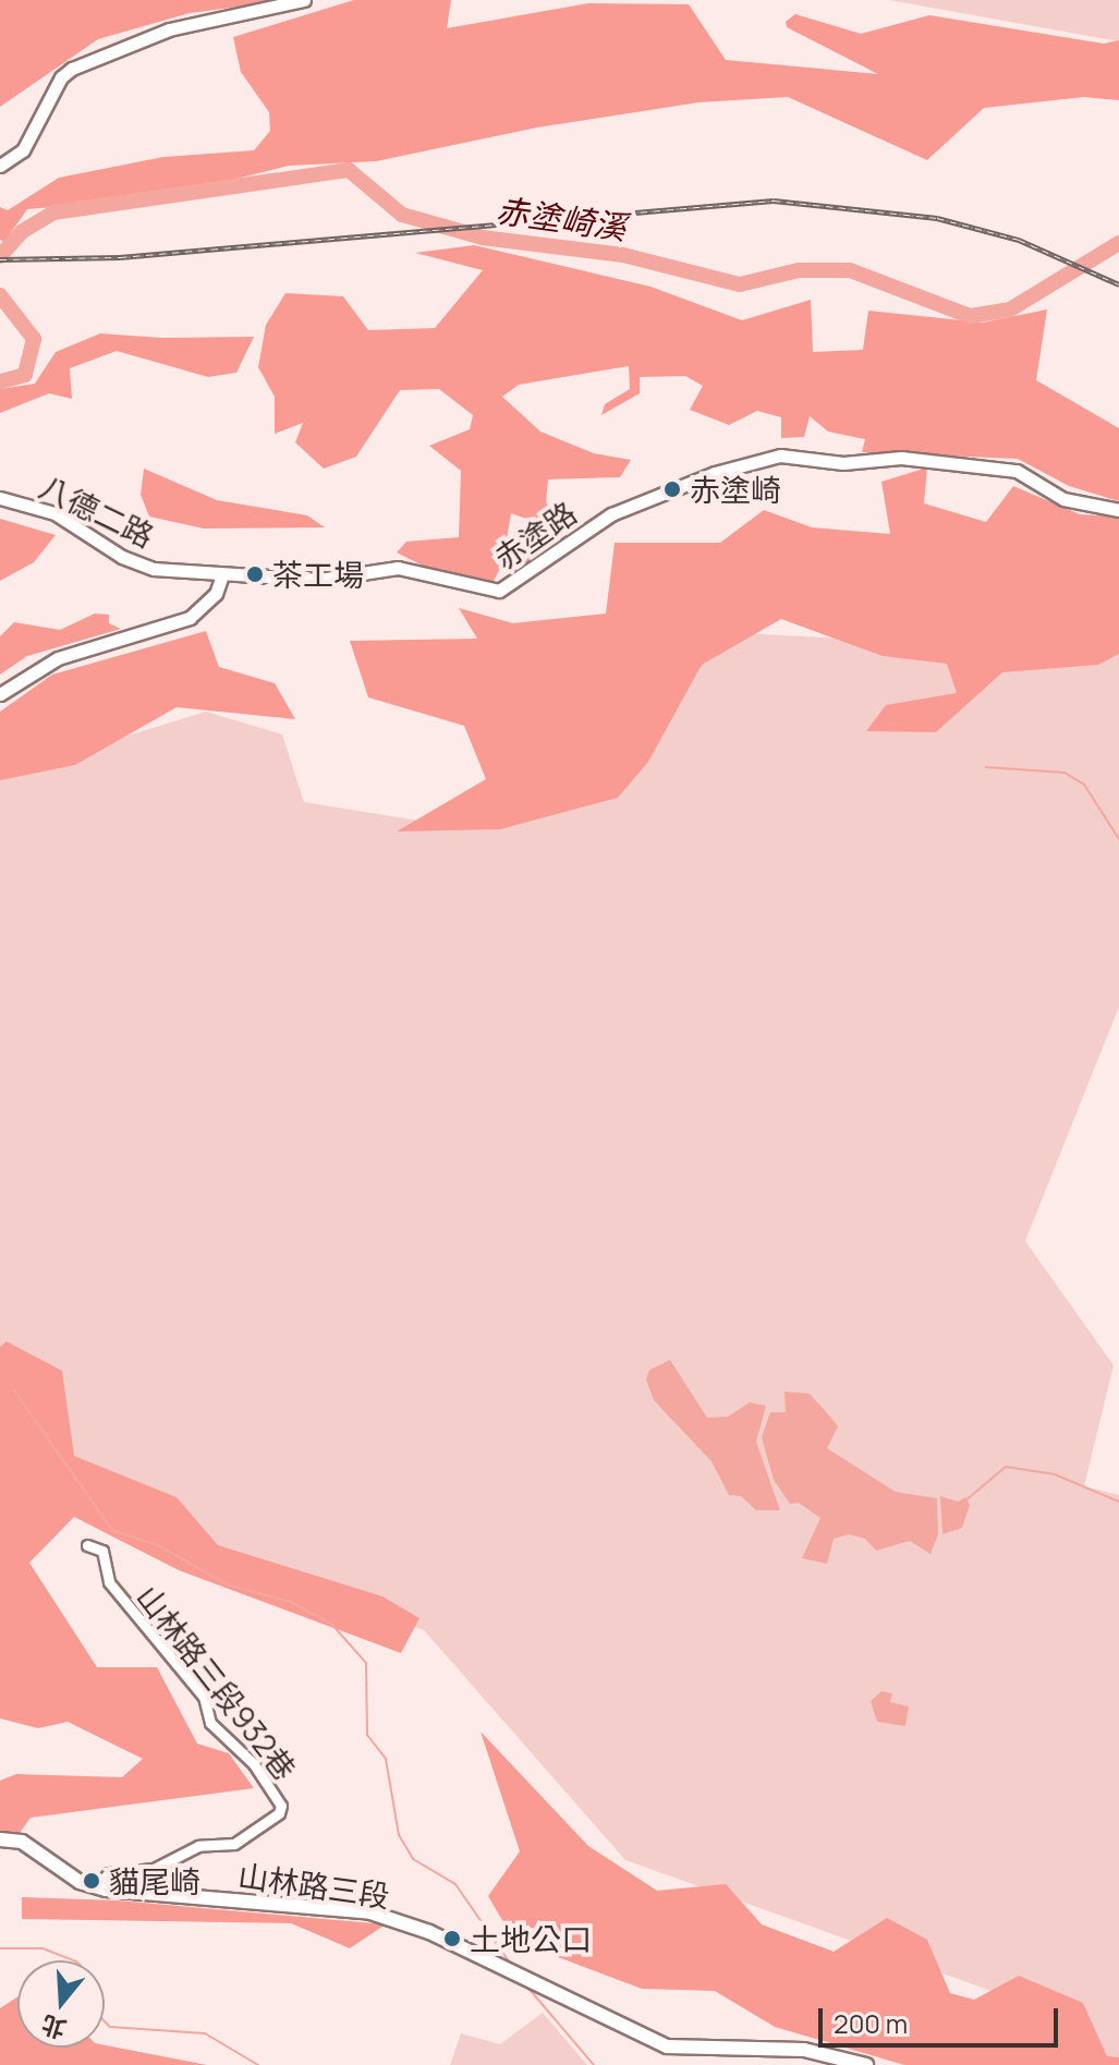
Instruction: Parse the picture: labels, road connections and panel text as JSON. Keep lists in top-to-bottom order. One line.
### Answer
{"streets":{"main road":["山林路三段"],"street":["八德二路","赤塗路","山林路三段932巷"]},"crossings":[["八德二路","赤塗路"],["山林路三段932巷","山林路三段"]],"water":["赤塗崎溪"],"places":["赤塗崎","茶工場","貓尾崎","土地公口"],"scale_bar":"200 m","north":"bottom"}
